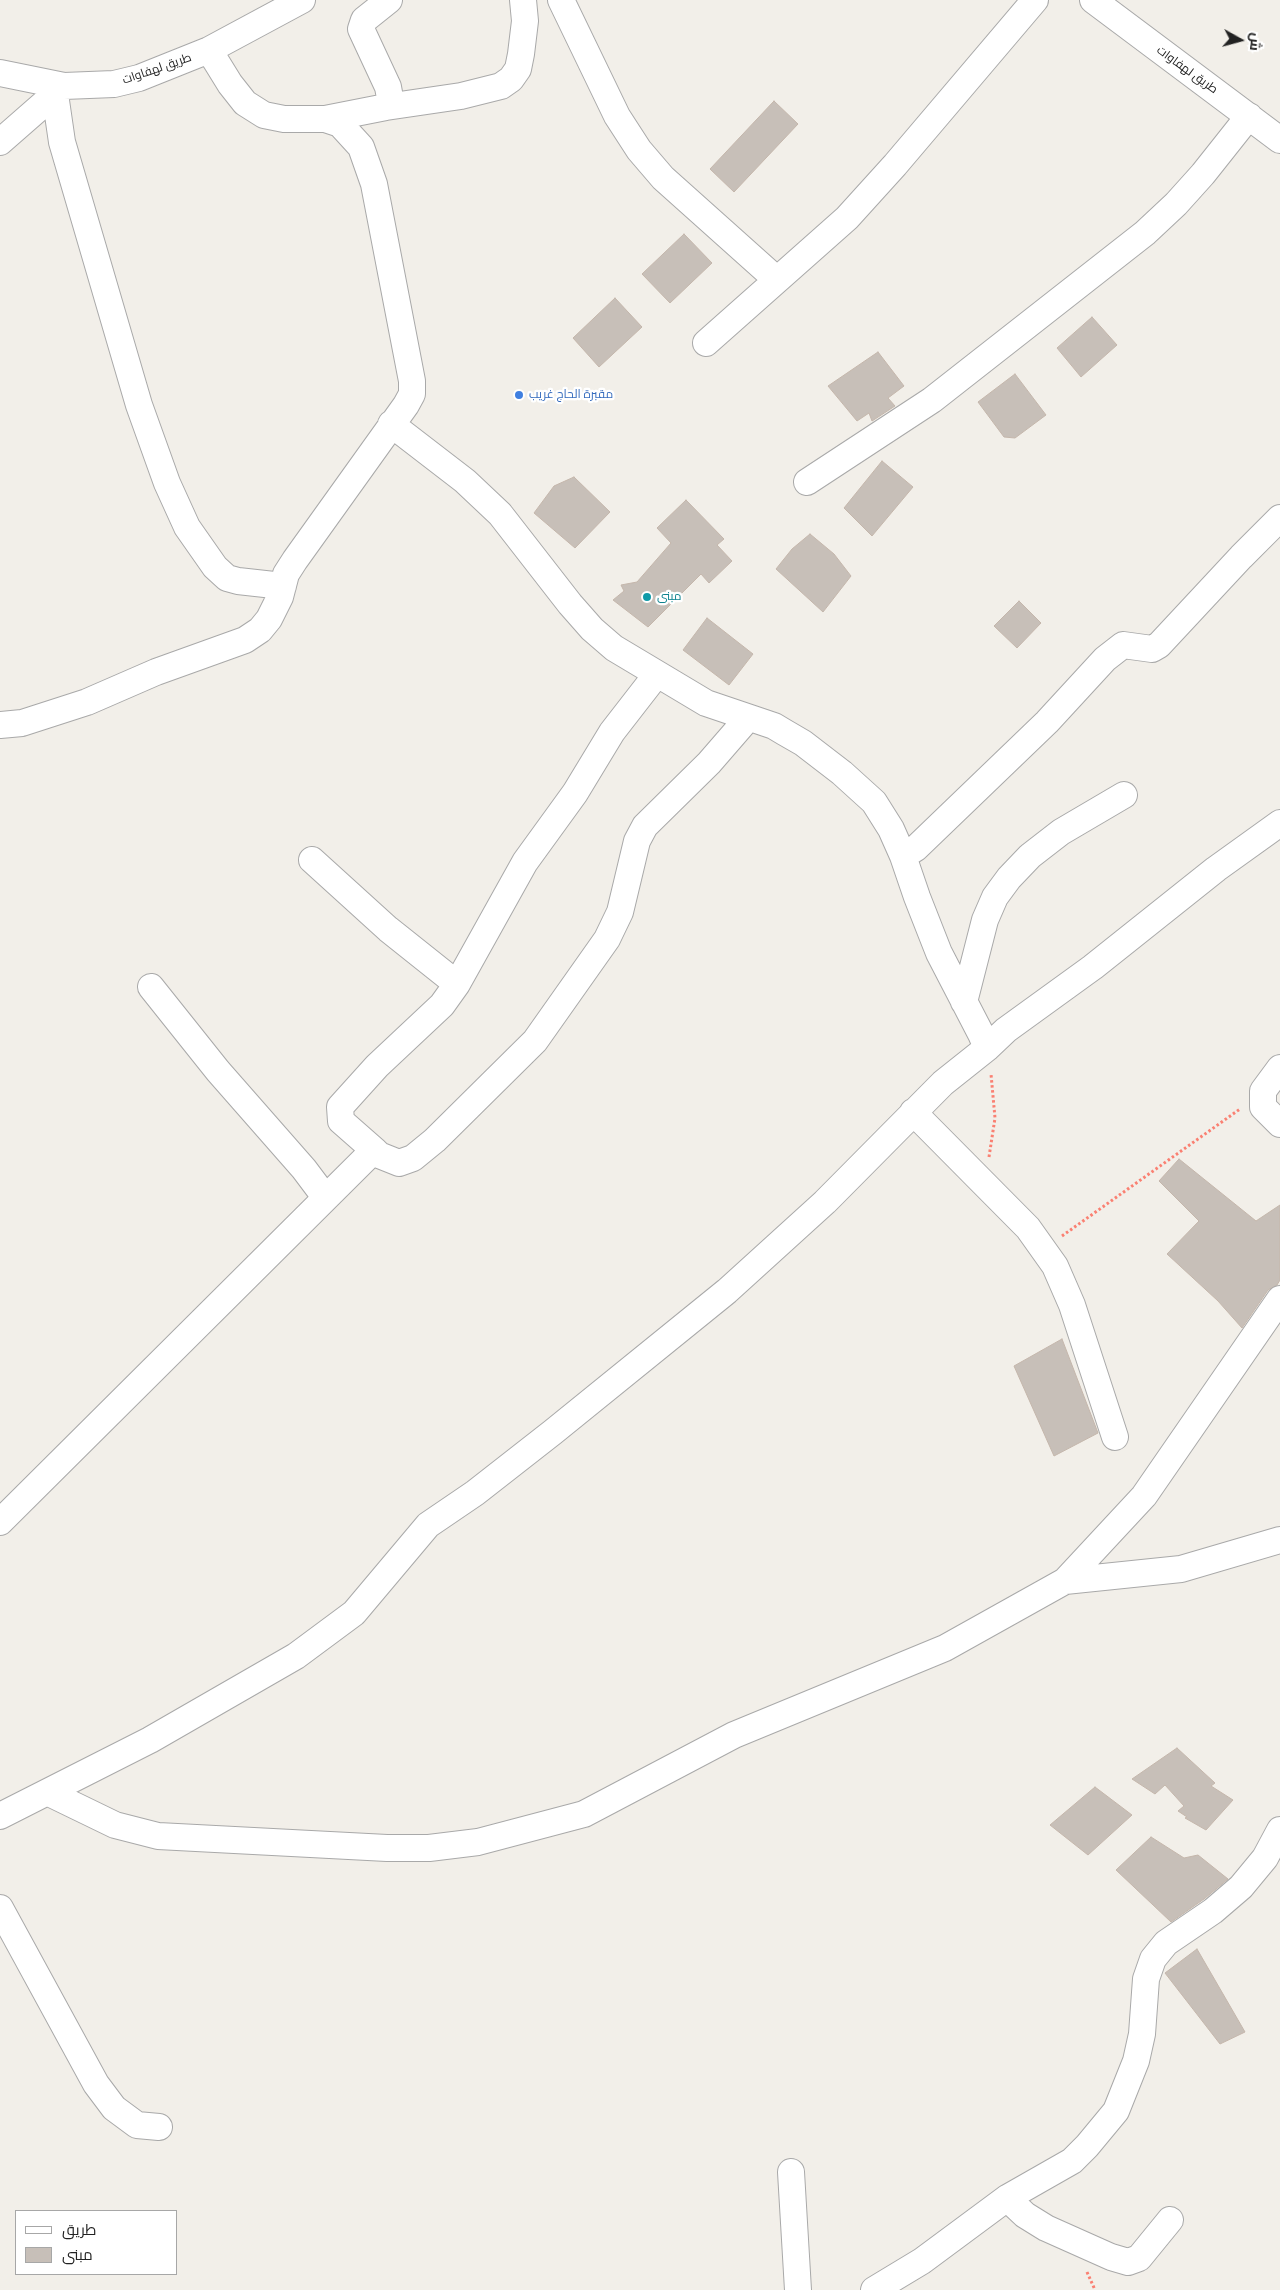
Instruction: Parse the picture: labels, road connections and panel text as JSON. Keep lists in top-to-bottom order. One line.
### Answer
{"streets":{"street":["طريق لهفاوات"]},"places":["مقبرة الحاج غريب","مبنى"],"legend":["طريق","مبنى"],"north":"right"}
